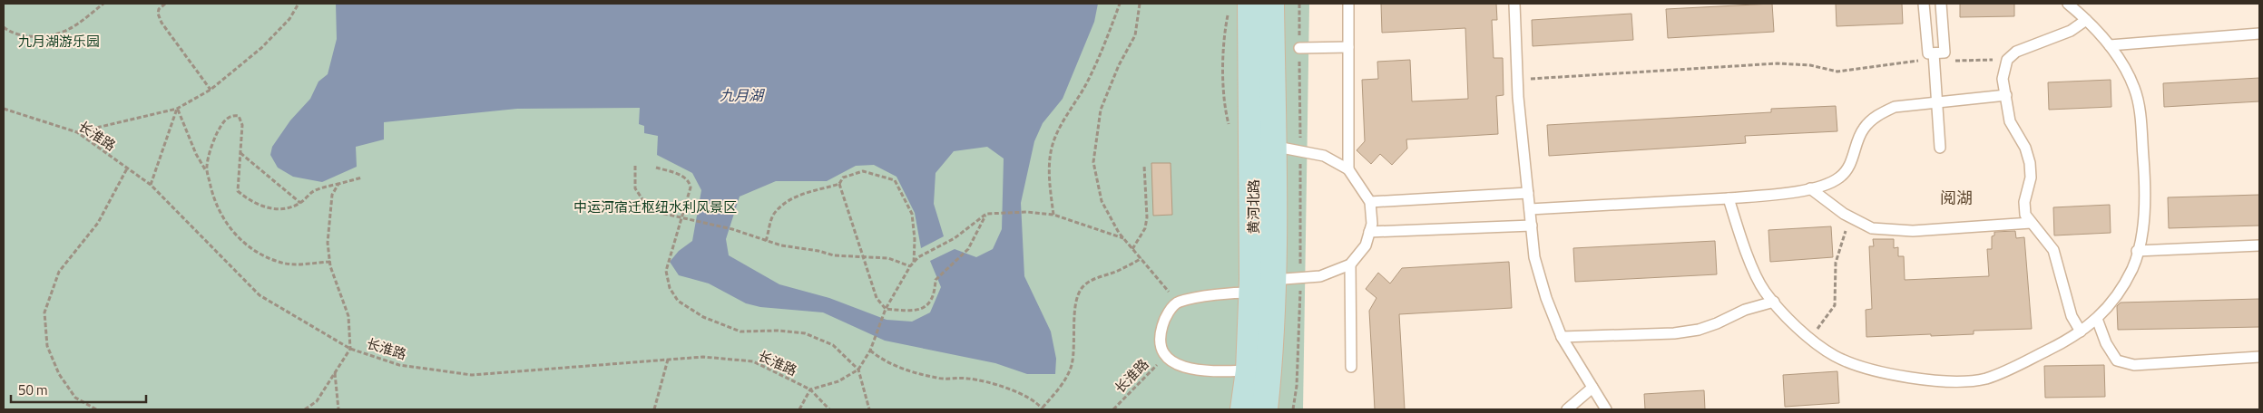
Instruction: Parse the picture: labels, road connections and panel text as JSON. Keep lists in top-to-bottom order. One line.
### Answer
{"streets":{"main road":["黄河北路"],"path":["长淮路"]},"districts":["阅湖"],"water":["九月湖"],"parks":["九月湖游乐园","中运河宿迁枢纽水利风景区"],"scale_bar":"50 m"}
